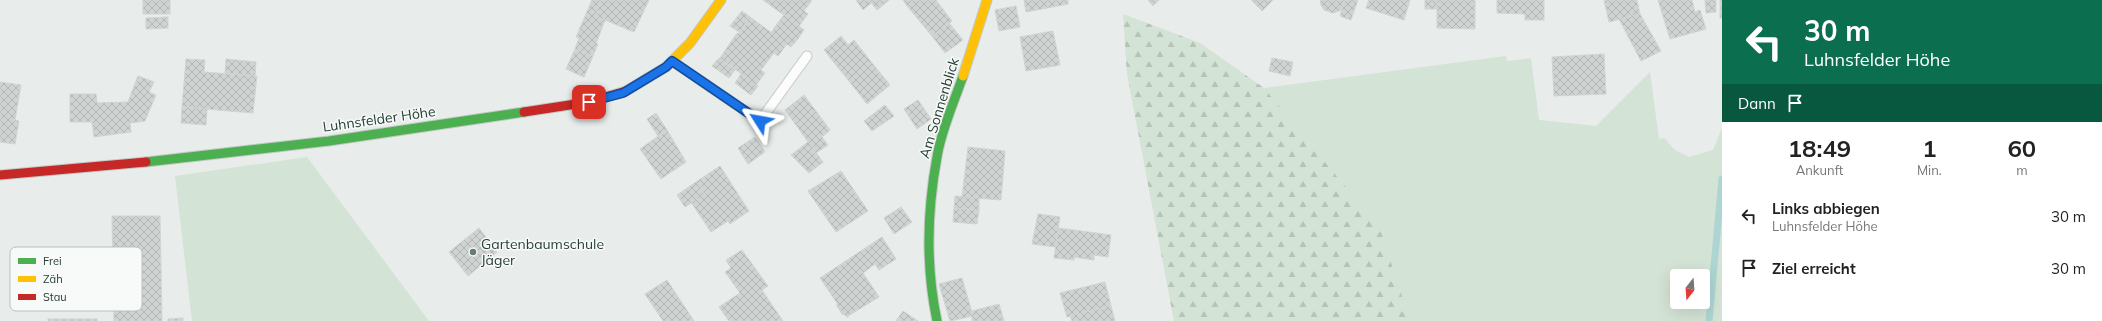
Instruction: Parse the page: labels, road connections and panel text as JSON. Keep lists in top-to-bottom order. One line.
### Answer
{"streets":{"street":["Am Sonnenblick","Luhnsfelder Höhe"]},"places":["Gartenbaumschule Jäger"],"legend":["Frei","Zäh","Stau"],"north":"bottom","page":{"turn":["30 m","Luhnsfelder Höhe"],"then":"Dann","eta":["18:49","Ankunft","1","Min.","60","m"],"list":[{"name":"Links abbiegen","note":"Luhnsfelder Höhe","value":"30 m"},{"name":"Ziel erreicht","value":"30 m"}]}}
